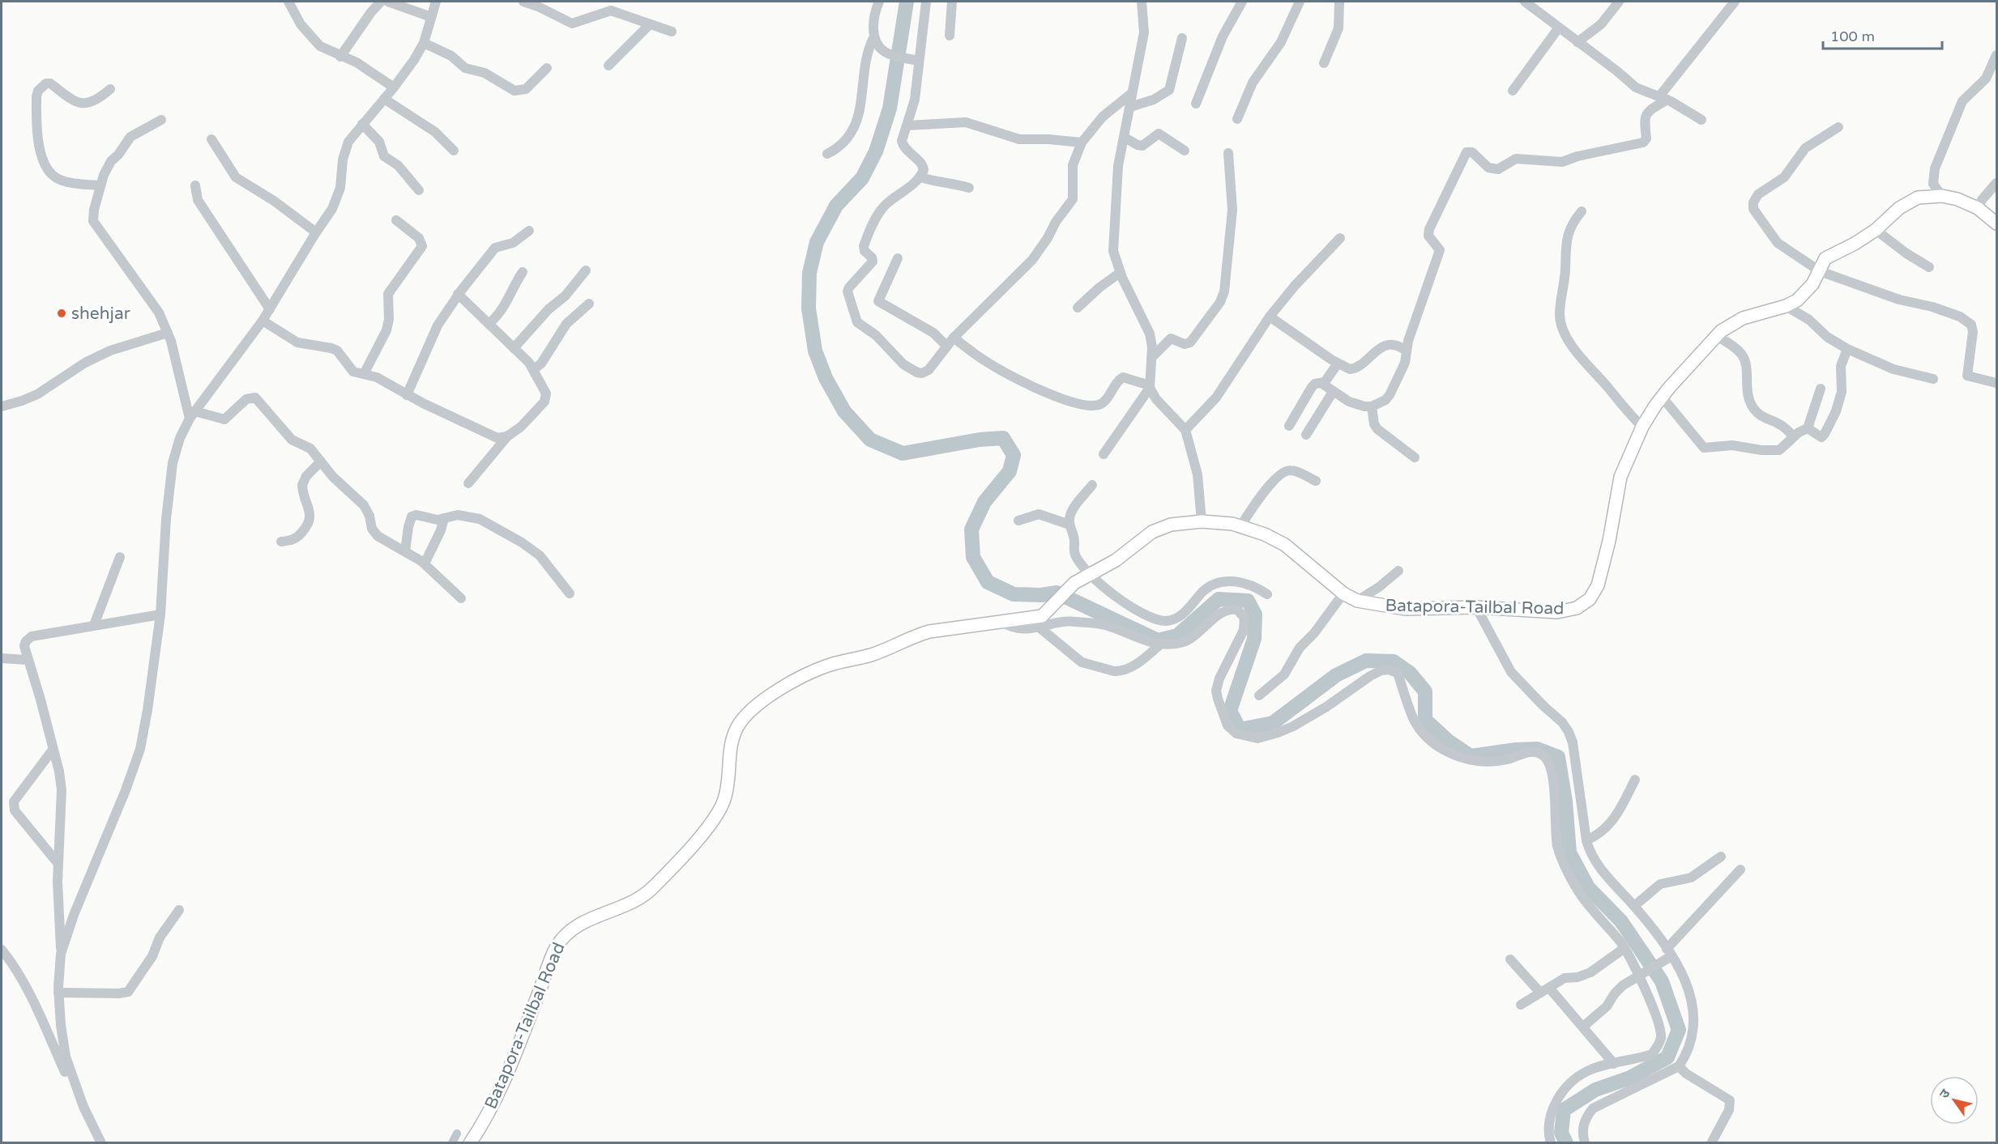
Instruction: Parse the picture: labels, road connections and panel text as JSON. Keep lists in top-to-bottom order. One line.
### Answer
{"streets":{"main road":["Batapora-Tailbal Road"]},"places":["shehjar"],"scale_bar":"100 m","north":"top left"}
